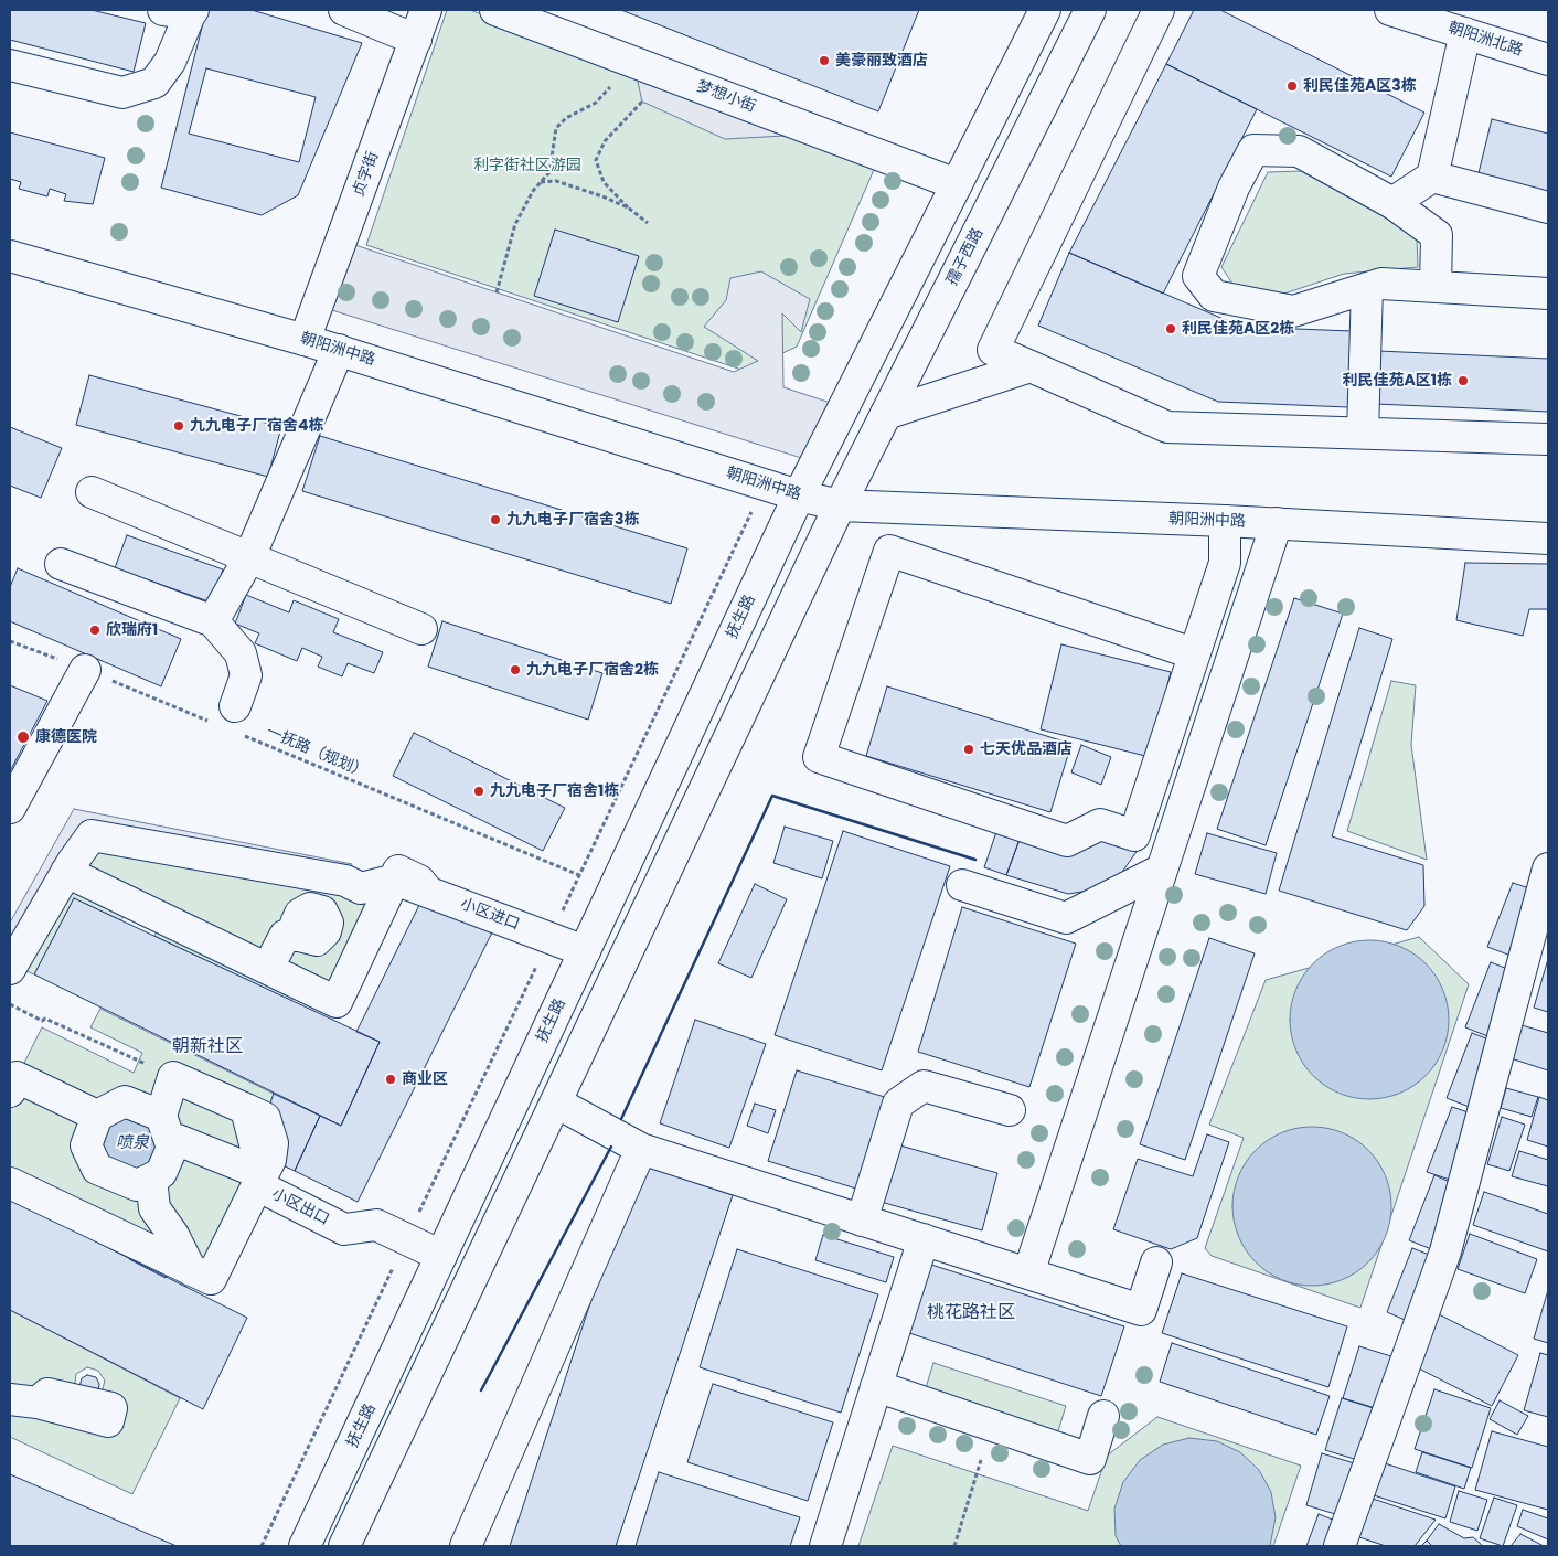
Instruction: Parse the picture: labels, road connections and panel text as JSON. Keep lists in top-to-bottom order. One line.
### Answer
{"streets":{"street":["朝阳洲北路","梦想小街","贞字街","孺子西路","朝阳洲中路","抚生路","小区进口","小区出口"],"path":["一抚路（规划）"]},"crossings":[["贞字街","朝阳洲中路"],["孺子西路","朝阳洲中路"],["朝阳洲中路","抚生路"],["抚生路","一抚路（规划）"],["抚生路","小区进口"],["抚生路","小区出口"]],"districts":["朝新社区","桃花路社区"],"water":["喷泉"],"parks":["利字街社区游园"],"places":["美豪丽致酒店","利民佳苑A区3栋","利民佳苑A区2栋","利民佳苑A区1栋","九九电子厂宿舍4栋","九九电子厂宿舍3栋","欣瑞府1","九九电子厂宿舍2栋","康德医院","七天优品酒店","九九电子厂宿舍1栋","商业区"]}
